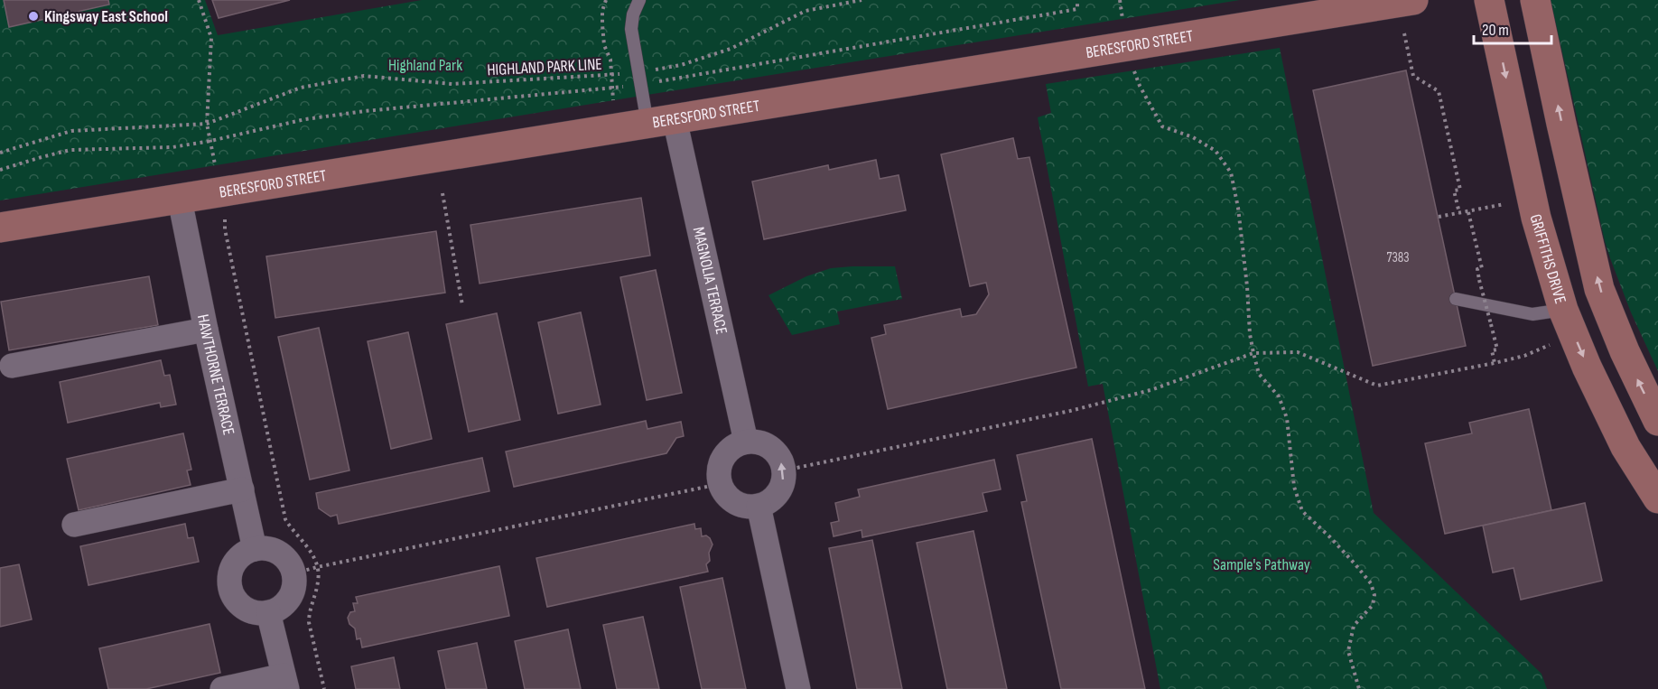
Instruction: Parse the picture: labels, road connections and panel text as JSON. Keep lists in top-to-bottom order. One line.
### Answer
{"streets":{"street":["BERESFORD STREET","GRIFFITHS DRIVE","MAGNOLIA TERRACE","HAWTHORNE TERRACE"],"path":["HIGHLAND PARK LINE"]},"crossings":[["BERESFORD STREET","MAGNOLIA TERRACE"],["BERESFORD STREET","HAWTHORNE TERRACE"]],"parks":["Highland Park","Sample's Pathway"],"places":["Kingsway East School"],"house_numbers":["7383"],"scale_bar":"20 m"}
